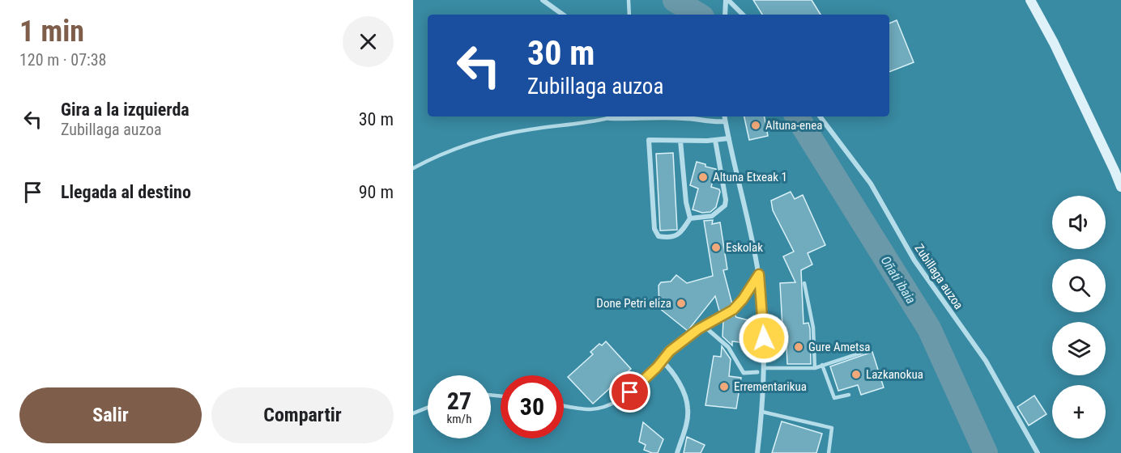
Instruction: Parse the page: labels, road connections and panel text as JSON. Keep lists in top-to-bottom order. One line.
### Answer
{"streets":{"street":["Zubillaga auzoa"]},"water":["Oñati ibaia"],"places":["Altuna-enea","Altuna Etxeak 1","Eskolak","Done Petri eliza","Gure Ametsa","Lazkanokua","Errementarikua"],"page":{"heading":["1 min","120 m · 07:38"],"turn":["30 m","Zubillaga auzoa"],"list":[{"name":"Gira a la izquierda","note":"Zubillaga auzoa","value":"30 m"},{"name":"Llegada al destino","value":"90 m"}],"map_buttons":"+","speed":"27 km/h","limit":"30","buttons":["Salir","Compartir"]}}
